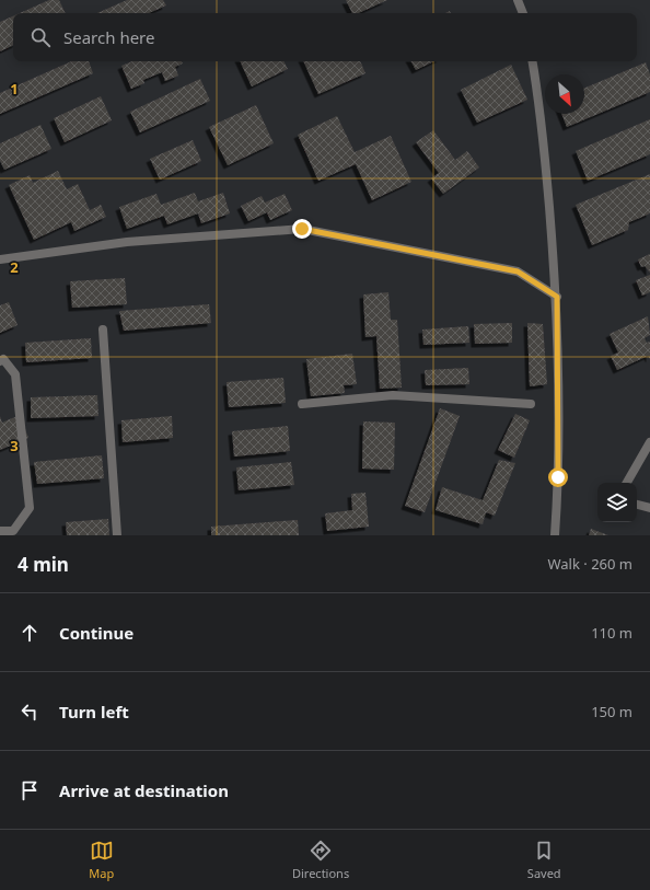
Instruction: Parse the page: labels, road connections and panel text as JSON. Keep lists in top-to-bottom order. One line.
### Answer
{"north":"bottom right","page":{"search":"Search here","heading":["4 min","Walk · 260 m"],"list":[["Continue","110 m"],["Turn left","150 m"],"Arrive at destination"],"nav":["Map","Directions","Saved"]},"grid":{"rows":["1","2","3"]}}
